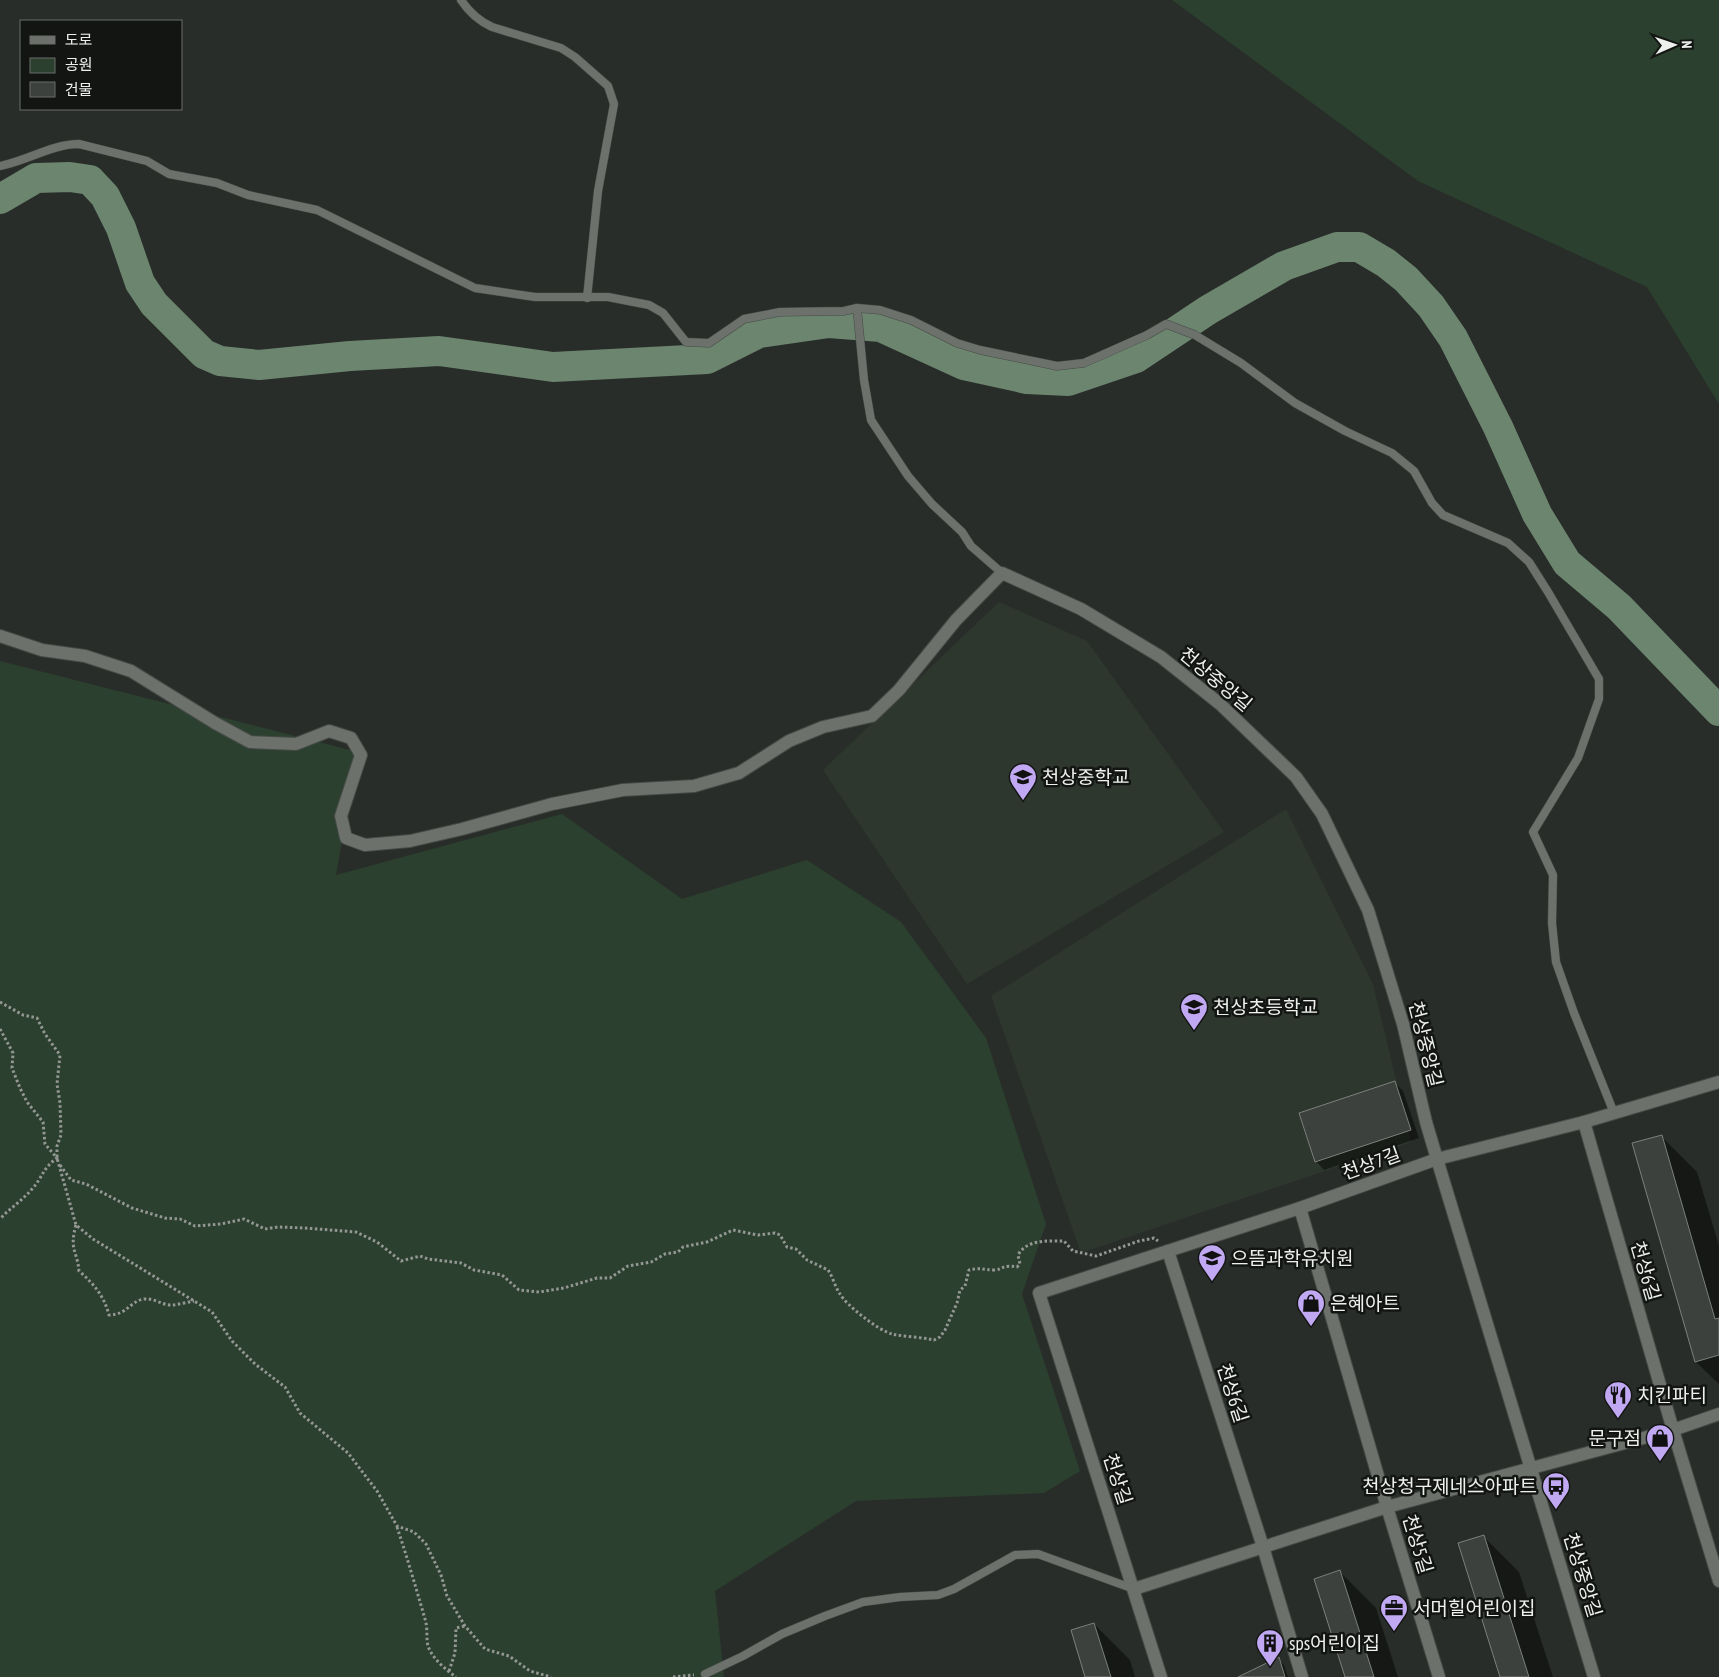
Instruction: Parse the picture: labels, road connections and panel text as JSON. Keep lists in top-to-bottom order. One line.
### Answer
{"streets":{"street":["천상중앙길","천상7길","천상6길","천상길","천상5길"]},"crossings":[["천상중앙길","천상7길"],["천상7길","천상6길"],["천상7길","천상길"]],"places":{"school or university":["천상중학교","천상초등학교","으뜸과학유치원"],"shop":["은혜아트","문구점"],"restaurant":["치킨파티"],"bus stop":["천상청구제네스아파트"],"office":["서머힐어린이집"],"building":["sps어린이집"]},"legend":["도로","공원","건물"],"north":"right"}
